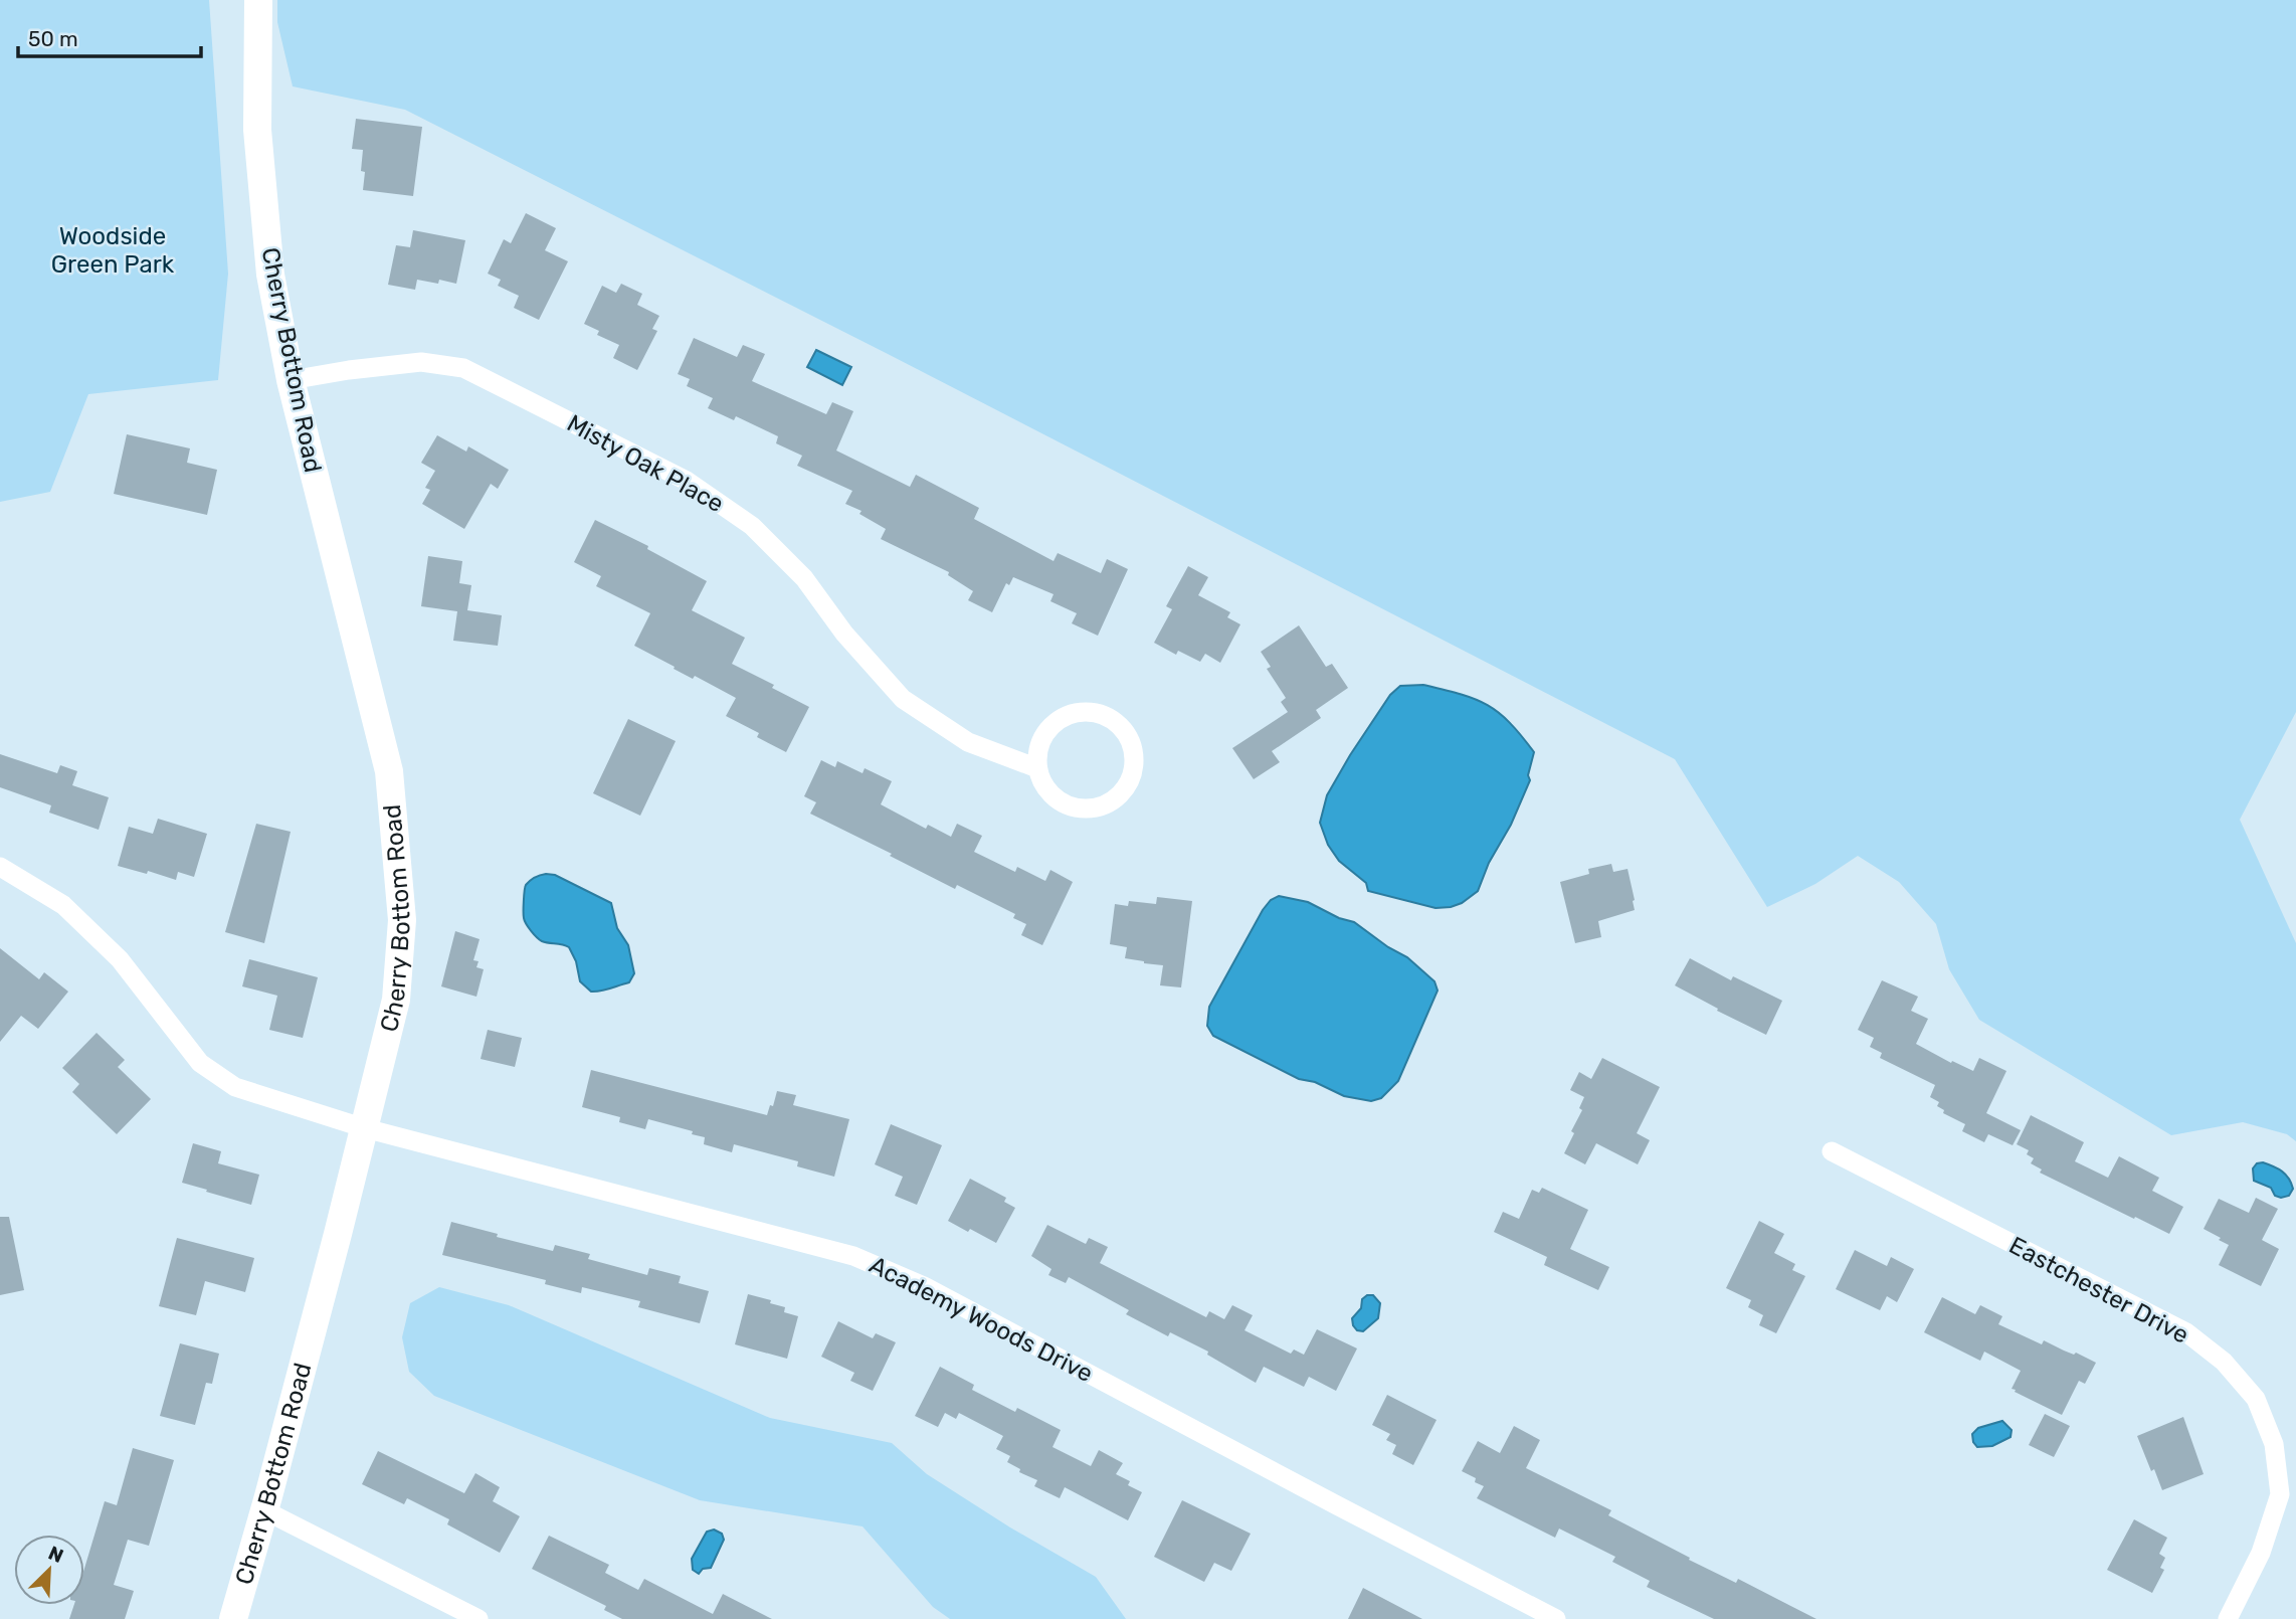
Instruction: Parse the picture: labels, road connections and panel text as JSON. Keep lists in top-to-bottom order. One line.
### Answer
{"streets":{"main road":["Cherry Bottom Road"],"street":["Misty Oak Place","Eastchester Drive","Academy Woods Drive"]},"crossings":[["Cherry Bottom Road","Misty Oak Place"],["Cherry Bottom Road","Academy Woods Drive"]],"parks":["Woodside Green Park"],"scale_bar":"50 m","north":"top right"}
